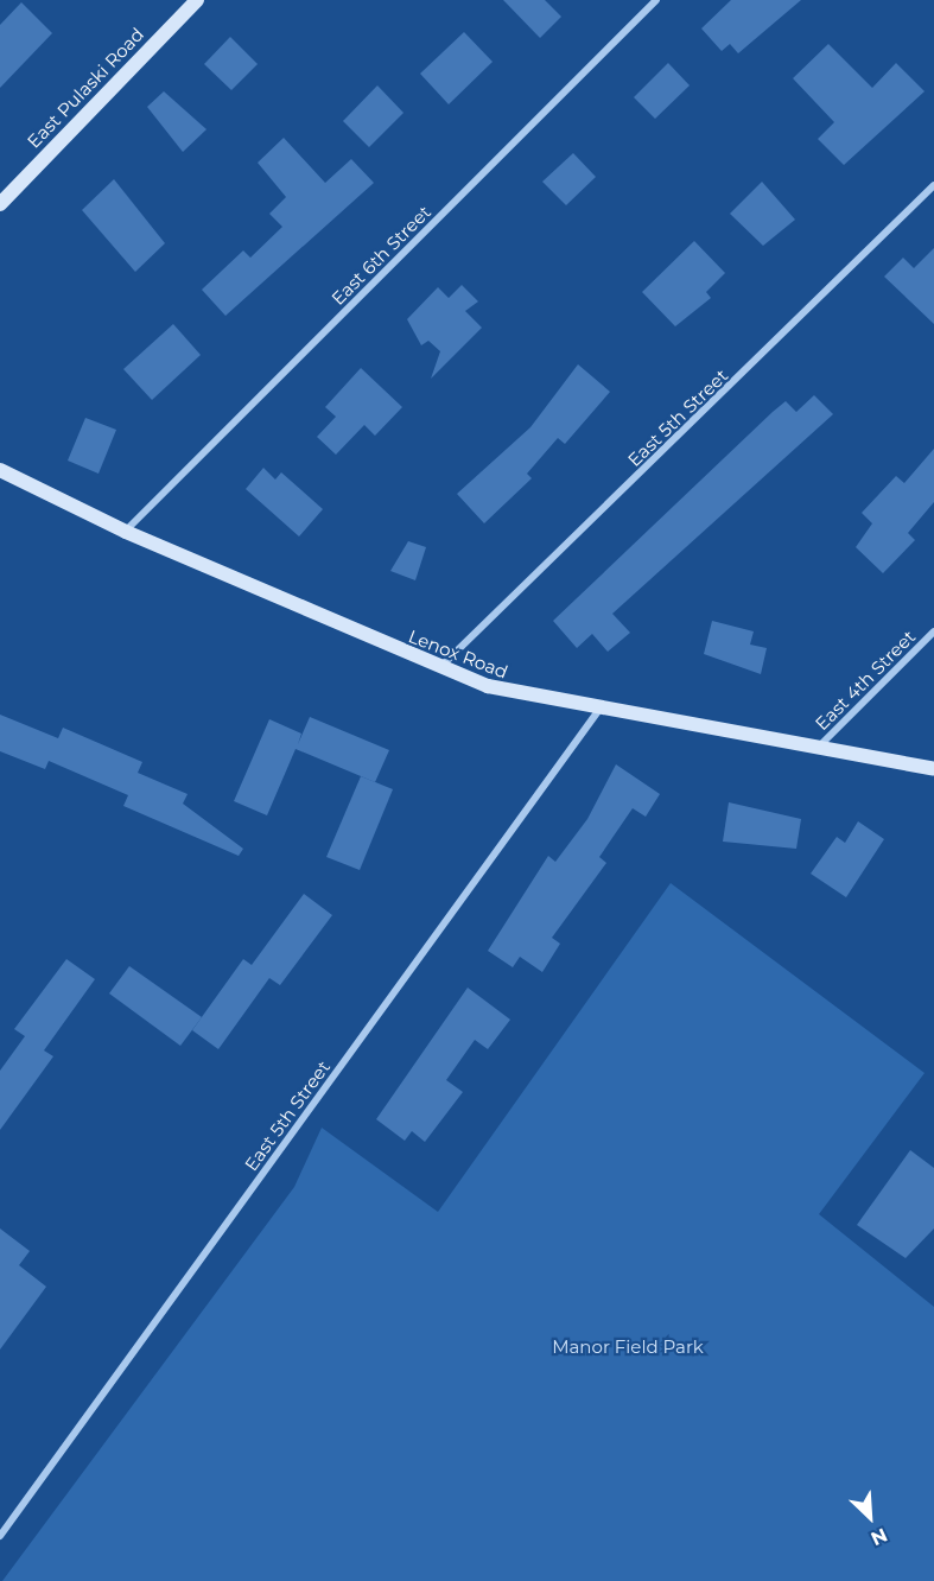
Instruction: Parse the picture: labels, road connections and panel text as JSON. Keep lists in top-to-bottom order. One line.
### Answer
{"streets":{"street":["East Pulaski Road","East 6th Street","East 5th Street","Lenox Road","East 4th Street"]},"crossings":[["East 6th Street","Lenox Road"],["East 5th Street","Lenox Road"],["Lenox Road","East 4th Street"]],"parks":["Manor Field Park"],"north":"bottom right"}
